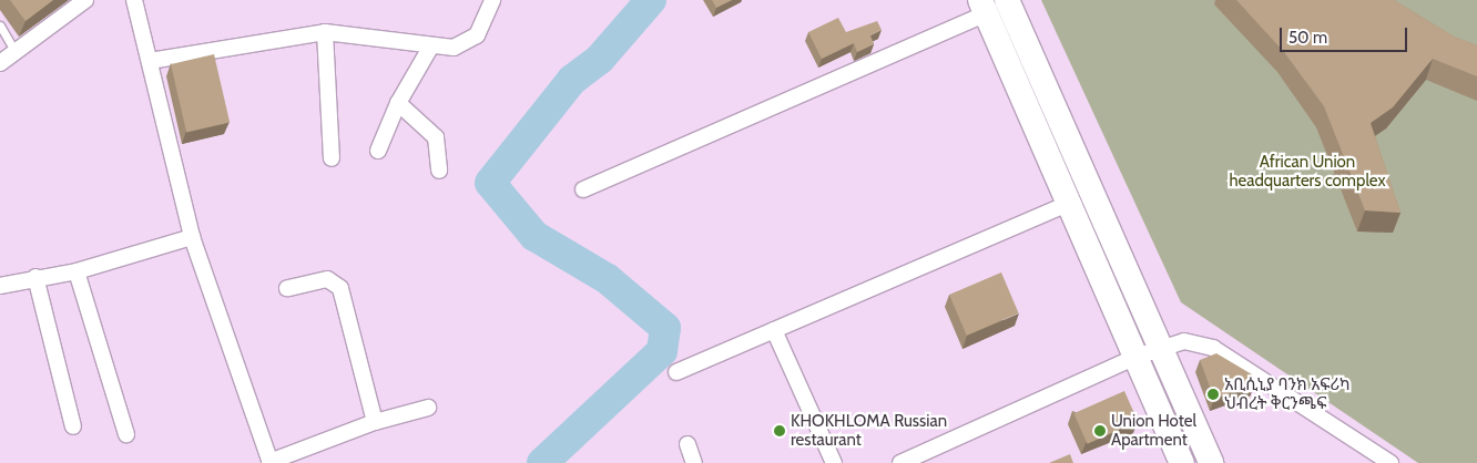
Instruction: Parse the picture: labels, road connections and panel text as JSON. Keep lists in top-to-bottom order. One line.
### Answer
{"parks":["African Union headquarters complex"],"places":["አቢሲኒያ ባንክ አፍሪካ ህብረት ቅርንጫፍ","KHOKHLOMA Russian restaurant","Union Hotel Apartment"],"scale_bar":"50 m"}
